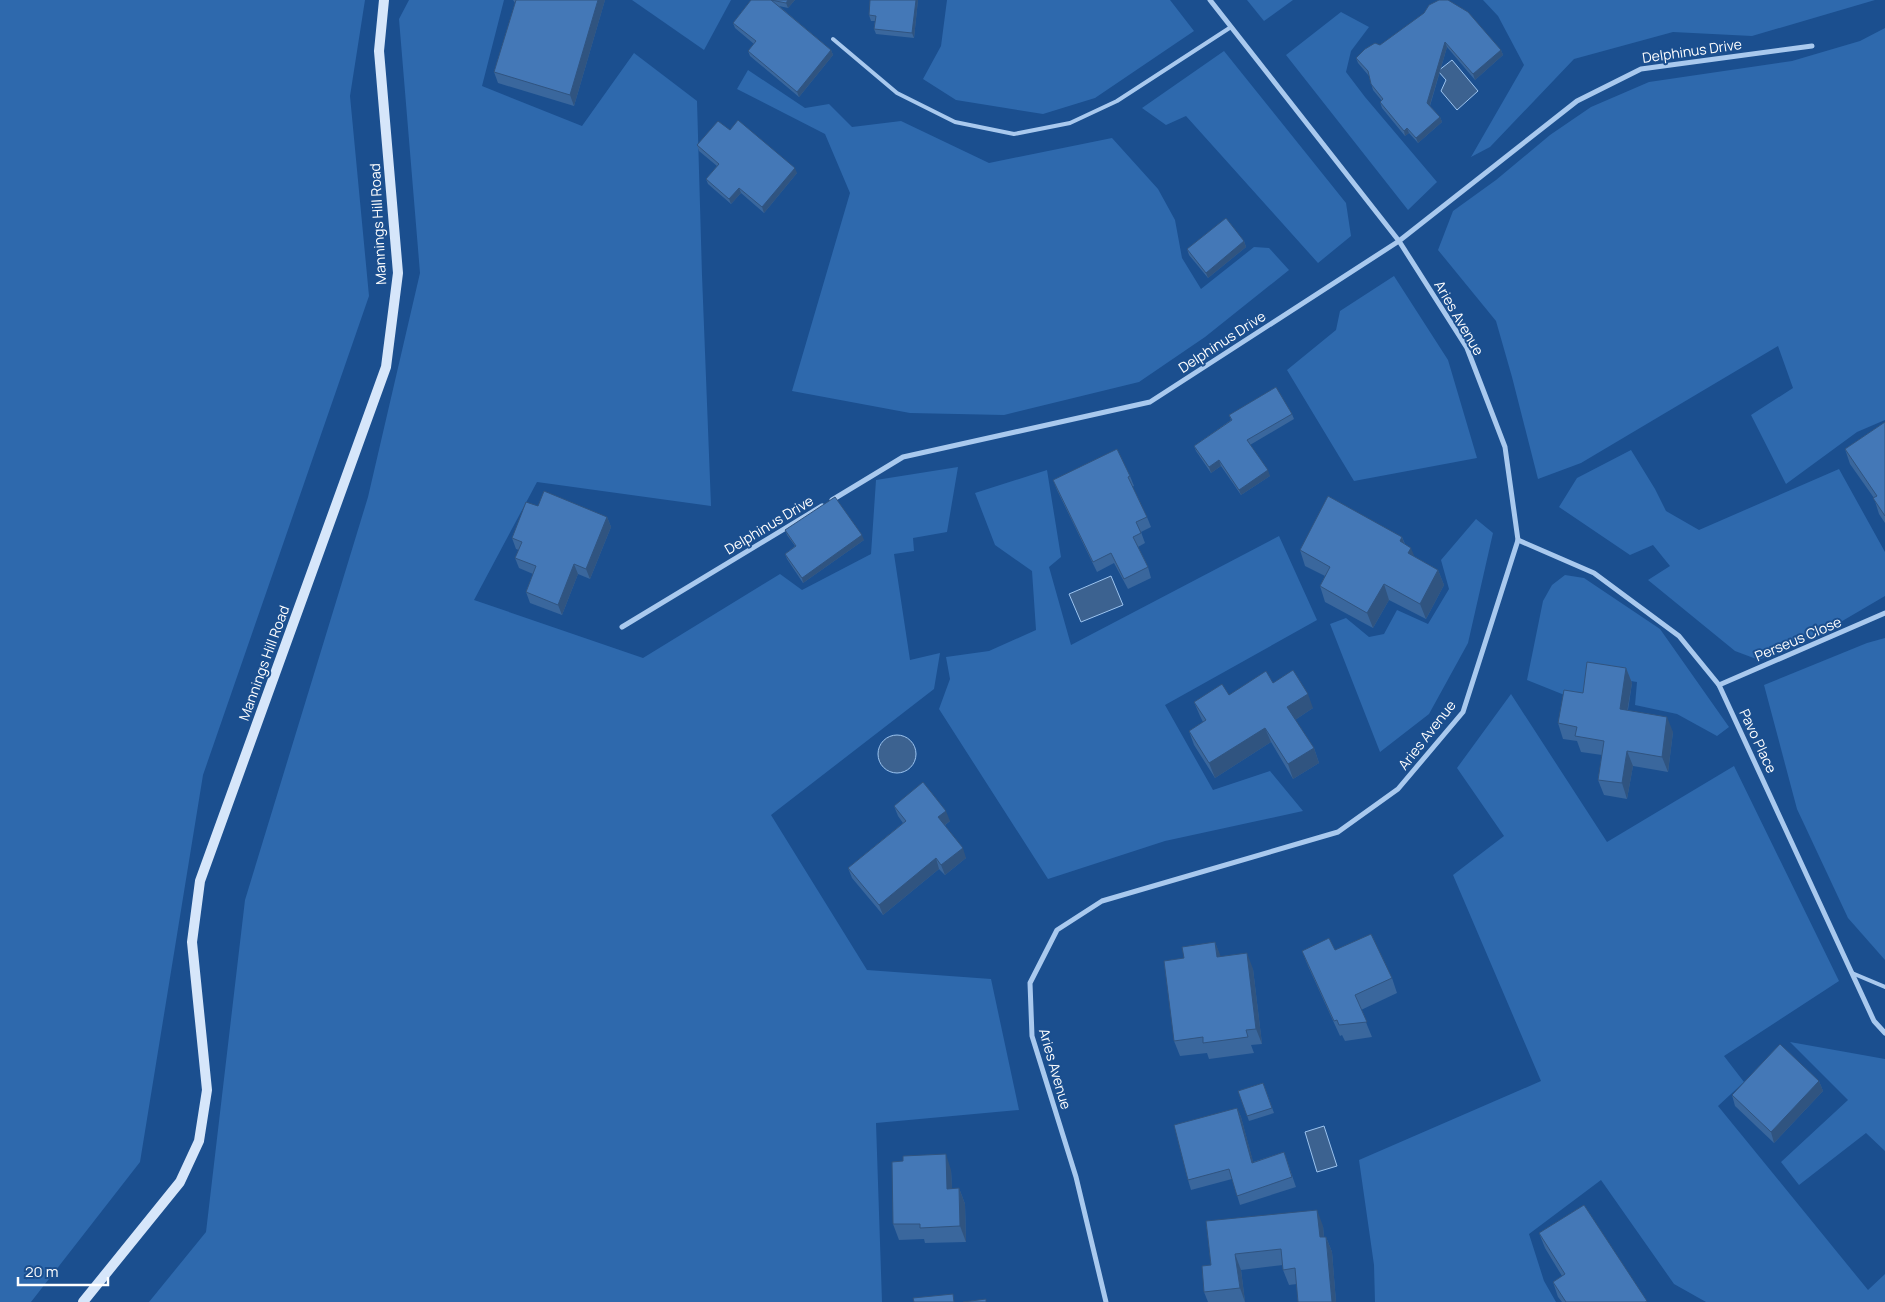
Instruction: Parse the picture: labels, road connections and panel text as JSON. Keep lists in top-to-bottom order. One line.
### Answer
{"streets":{"main road":["Mannings Hill Road"],"street":["Delphinus Drive","Aries Avenue","Perseus Close","Pavo Place"]},"crossings":[["Delphinus Drive","Aries Avenue"],["Aries Avenue","Pavo Place"],["Perseus Close","Pavo Place"]],"scale_bar":"20 m"}
